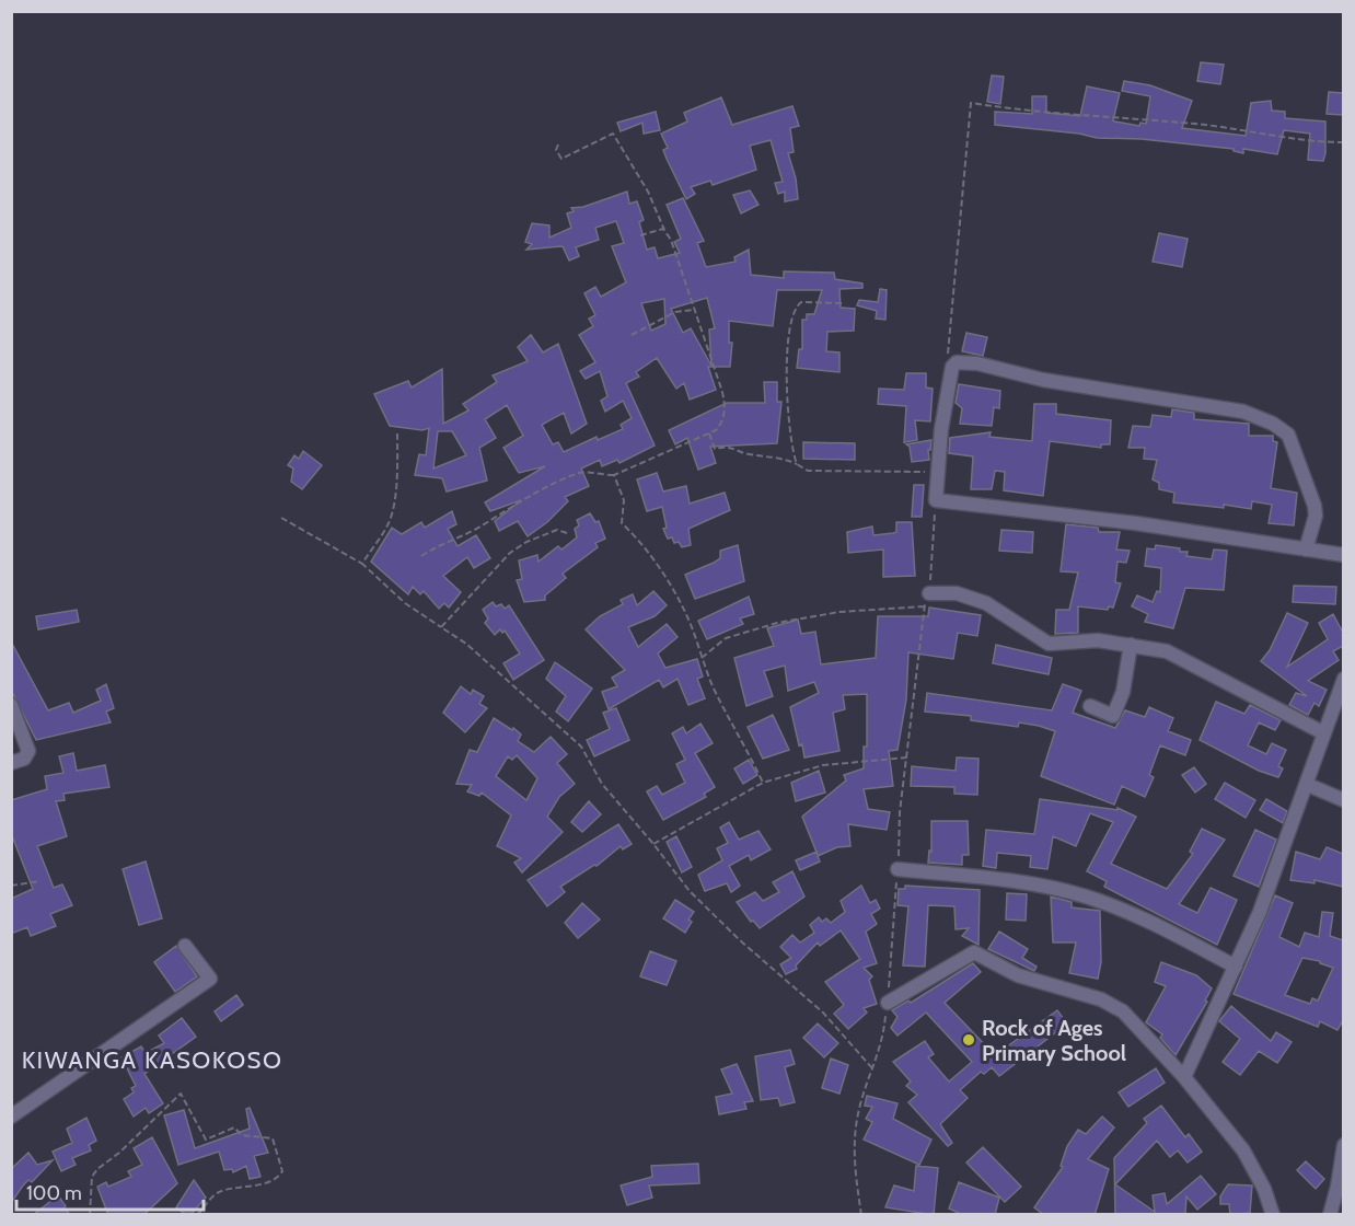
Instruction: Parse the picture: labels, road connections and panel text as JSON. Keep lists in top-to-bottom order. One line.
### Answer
{"districts":["KIWANGA KASOKOSO"],"places":["Rock of Ages Primary School"],"scale_bar":"100 m"}
